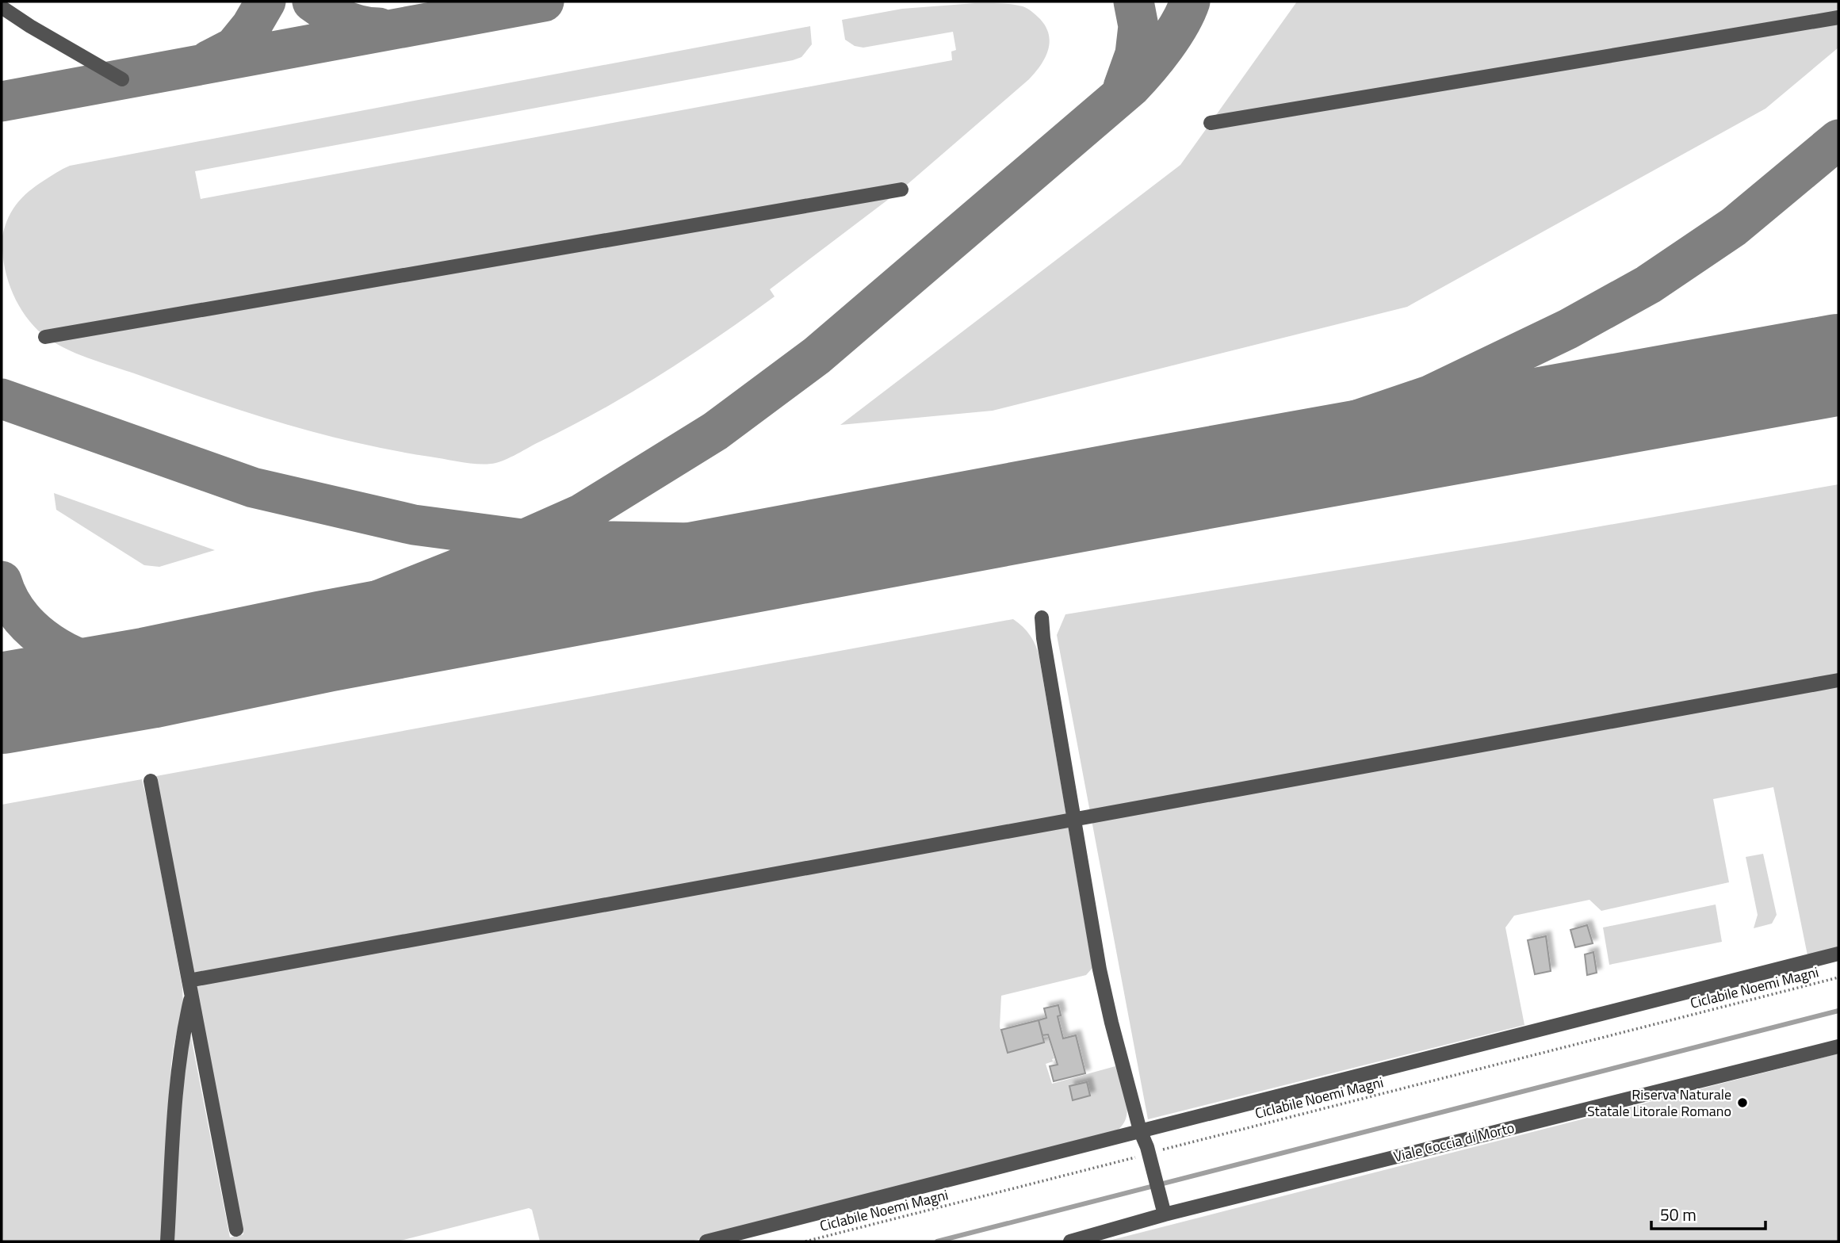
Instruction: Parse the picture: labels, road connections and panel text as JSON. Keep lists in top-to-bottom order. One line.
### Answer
{"streets":{"street":["Viale Coccia di Morto"],"path":["Ciclabile Noemi Magni"]},"places":["Riserva Naturale Statale Litorale Romano"],"scale_bar":"50 m"}
